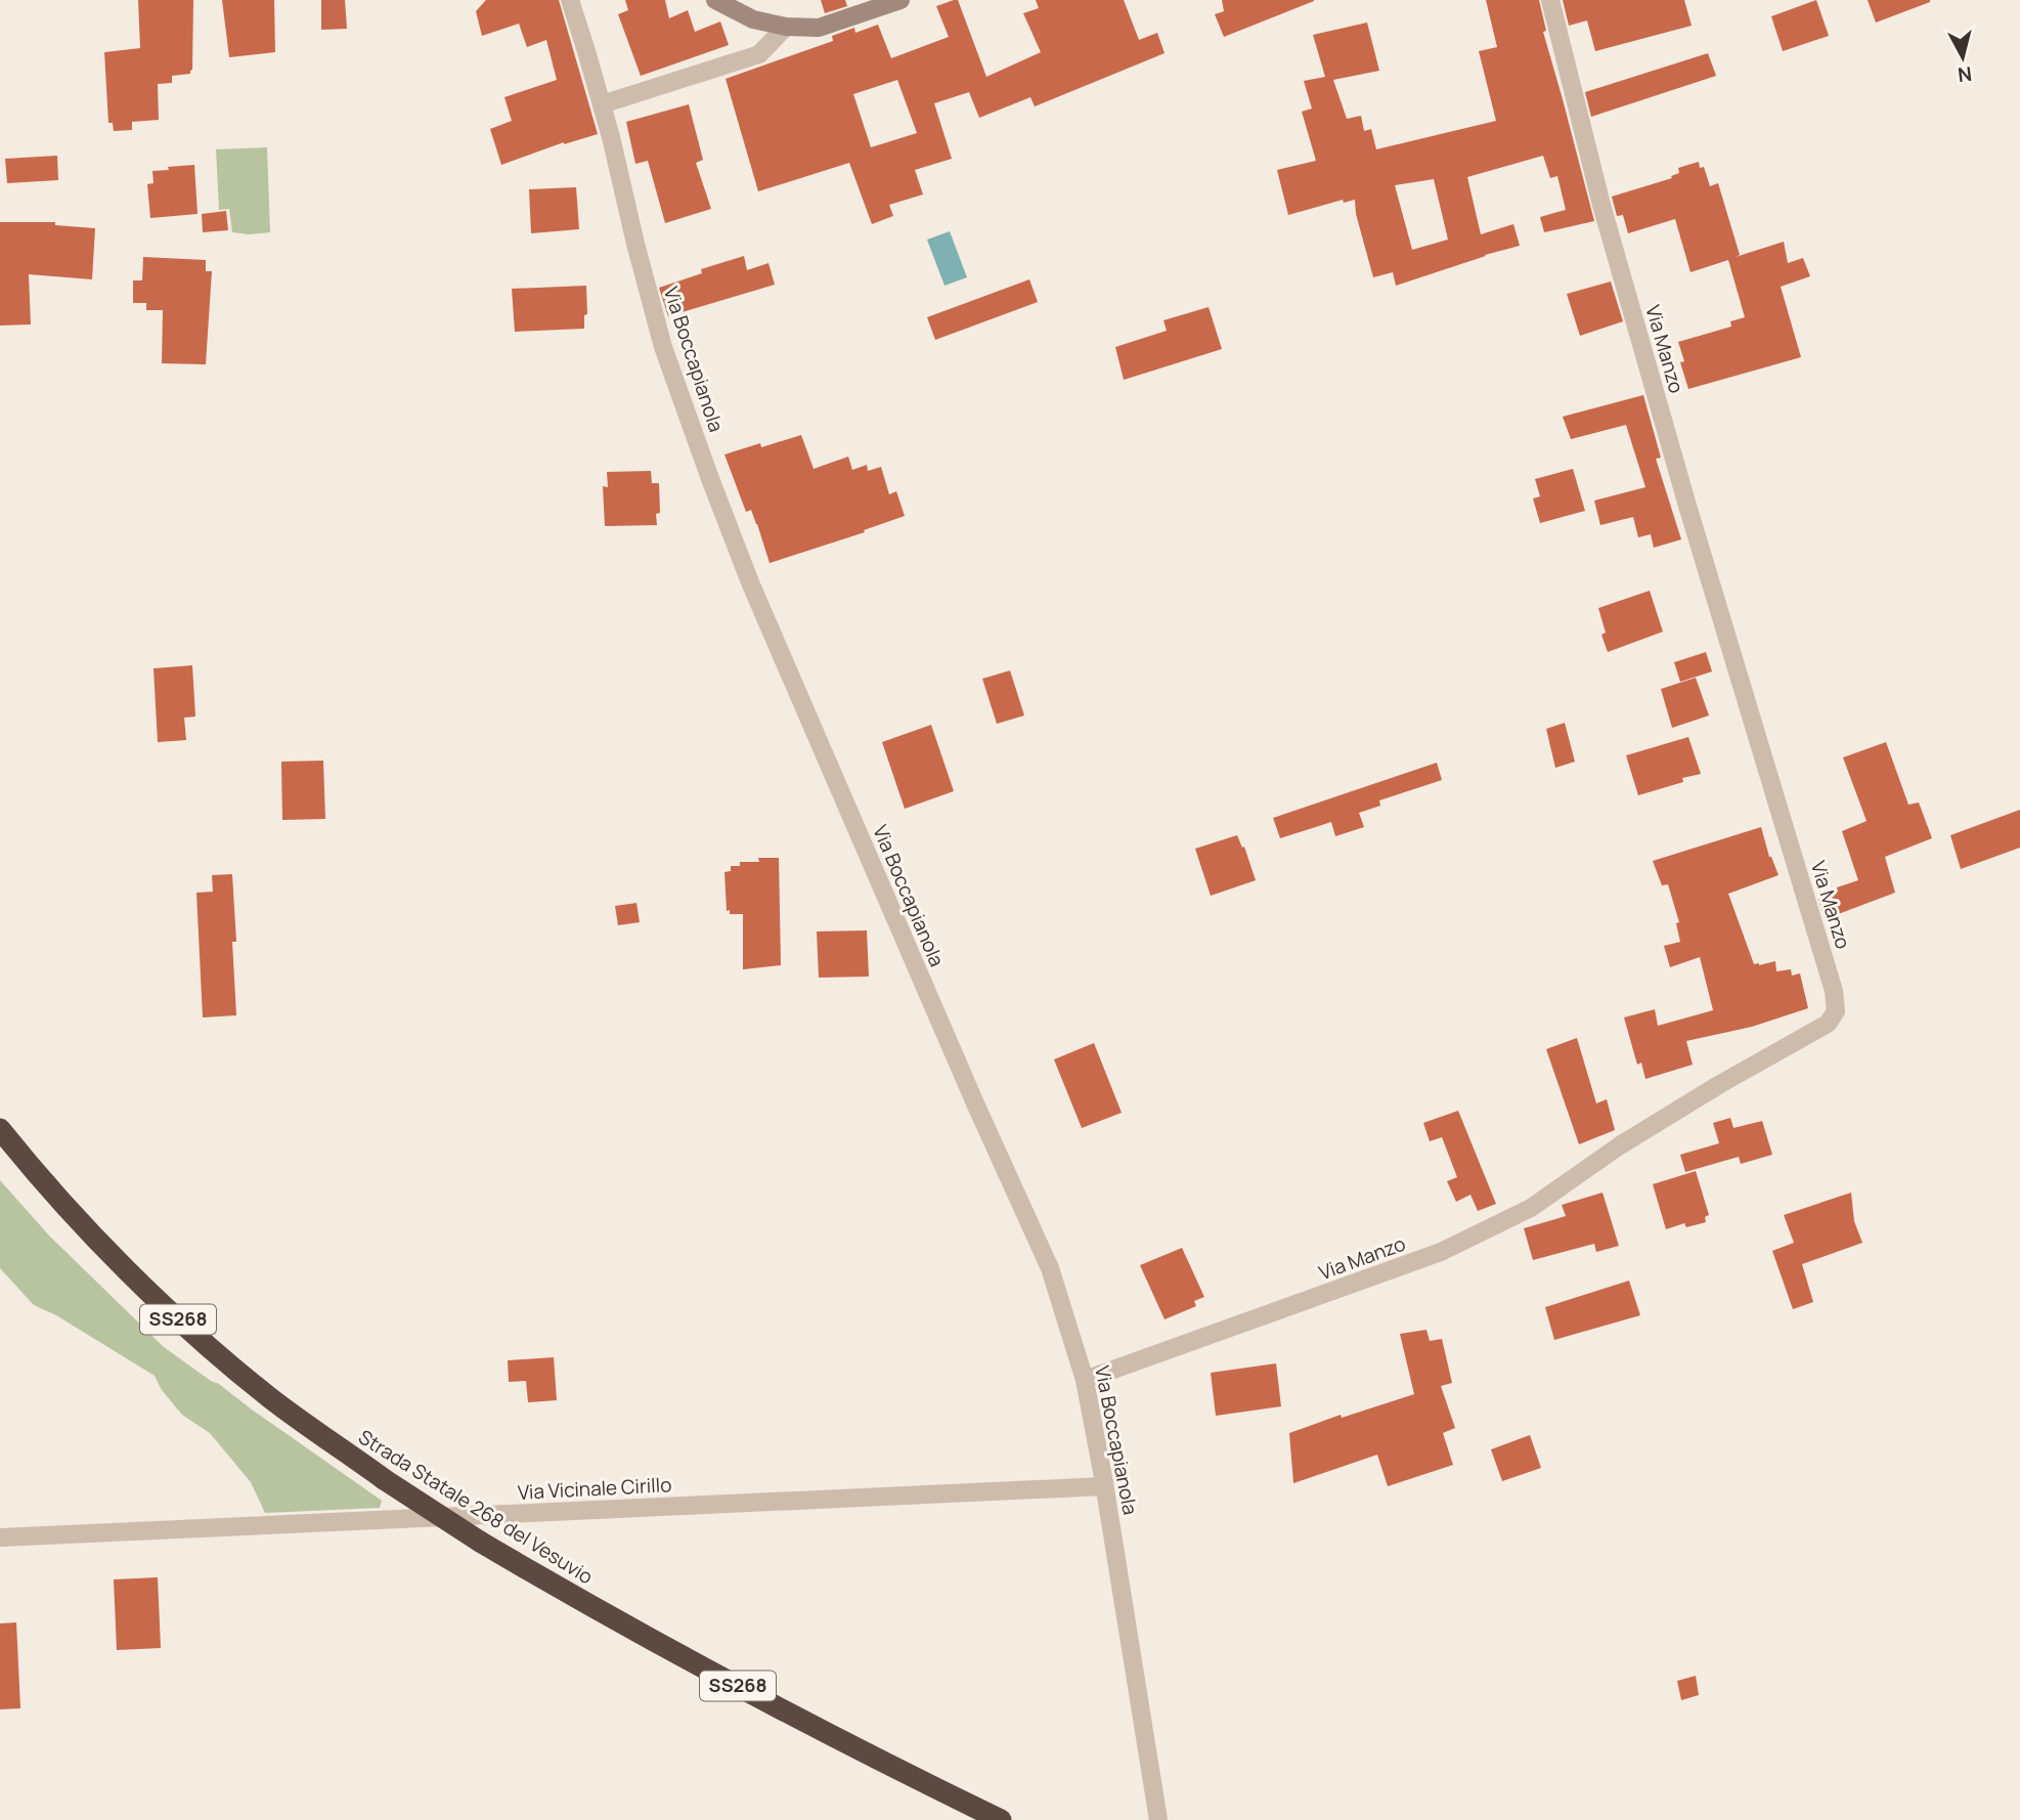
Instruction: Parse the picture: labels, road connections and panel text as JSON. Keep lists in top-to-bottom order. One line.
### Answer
{"streets":{"highway":["SS268","Strada Statale 268 del Vesuvio"],"street":["Via Manzo","Via Boccapianola","Via Vicinale Cirillo"]},"crossings":[["Via Manzo","Via Boccapianola"],["Via Boccapianola","Via Vicinale Cirillo"]],"north":"bottom"}
